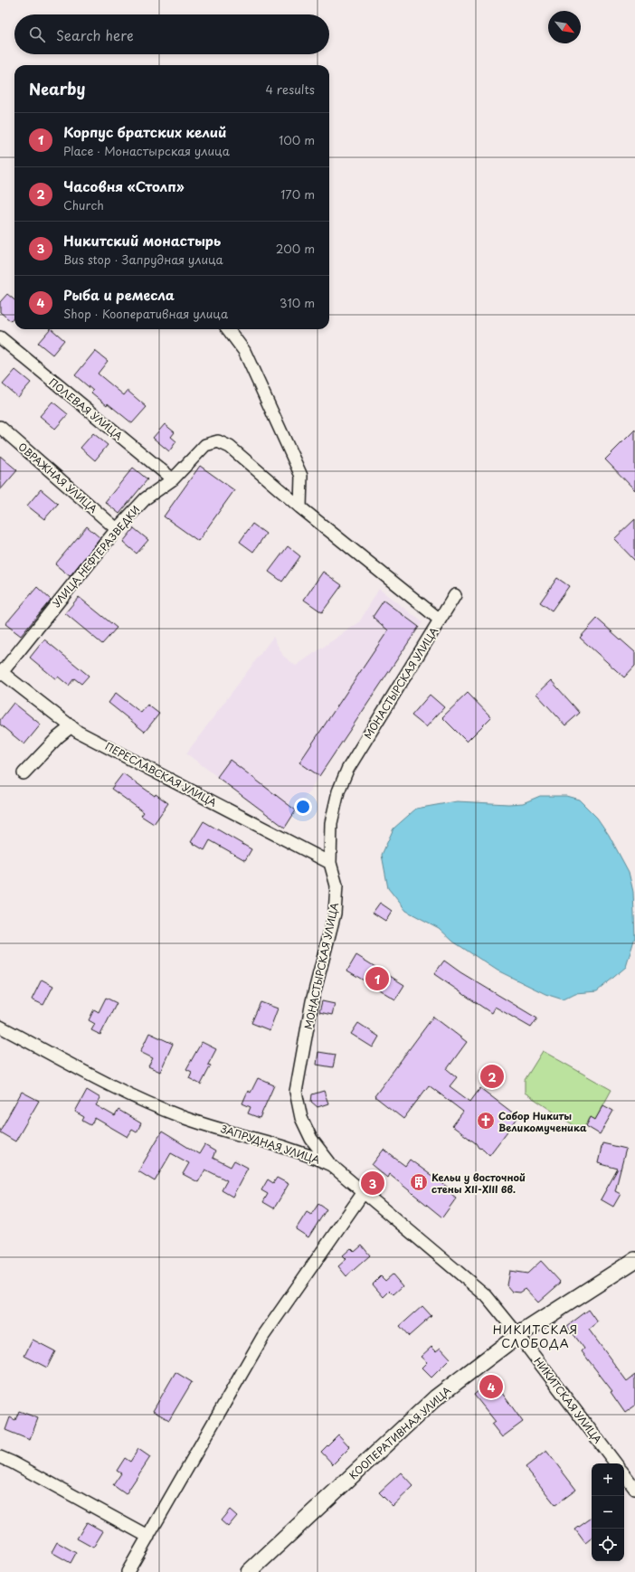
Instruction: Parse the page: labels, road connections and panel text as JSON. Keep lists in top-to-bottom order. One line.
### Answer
{"streets":{"street":["ПОЛЕВАЯ УЛИЦА","ОВРАЖНАЯ УЛИЦА","УЛИЦА НЕФТЕРАЗВЕДКИ","МОНАСТЫРСКАЯ УЛИЦА","ПЕРЕСЛАВСКАЯ УЛИЦА","ЗАПРУДНАЯ УЛИЦА","НИКИТСКАЯ УЛИЦА","КООПЕРАТИВНАЯ УЛИЦА"]},"crossings":[["ПОЛЕВАЯ УЛИЦА","УЛИЦА НЕФТЕРАЗВЕДКИ"],["ОВРАЖНАЯ УЛИЦА","УЛИЦА НЕФТЕРАЗВЕДКИ"],["УЛИЦА НЕФТЕРАЗВЕДКИ","МОНАСТЫРСКАЯ УЛИЦА"],["УЛИЦА НЕФТЕРАЗВЕДКИ","ПЕРЕСЛАВСКАЯ УЛИЦА"],["МОНАСТЫРСКАЯ УЛИЦА","ПЕРЕСЛАВСКАЯ УЛИЦА"],["МОНАСТЫРСКАЯ УЛИЦА","ЗАПРУДНАЯ УЛИЦА"],["ЗАПРУДНАЯ УЛИЦА","НИКИТСКАЯ УЛИЦА"],["ЗАПРУДНАЯ УЛИЦА","КООПЕРАТИВНАЯ УЛИЦА"],["НИКИТСКАЯ УЛИЦА","КООПЕРАТИВНАЯ УЛИЦА"]],"districts":["НИКИТСКАЯ СЛОБОДА"],"places":{"church":["Собор Никиты Великомученика"],"building":["Кельи у восточной стены XII-XIII вв."]},"north":"bottom right","page":{"search":"Search here","heading":["Nearby","4 results"],"list":[{"mark":"1","name":"Корпус братских келий","note":"Place · Монастырская улица","value":"100 m"},{"mark":"2","name":"Часовня «Столп»","note":"Church","value":"170 m"},{"mark":"3","name":"Никитский монастырь","note":"Bus stop · Запрудная улица","value":"200 m"},{"mark":"4","name":"Рыба и ремесла","note":"Shop · Кооперативная улица","value":"310 m"}],"pins":["1","2","3","4"],"map_buttons":["+","−"]}}
